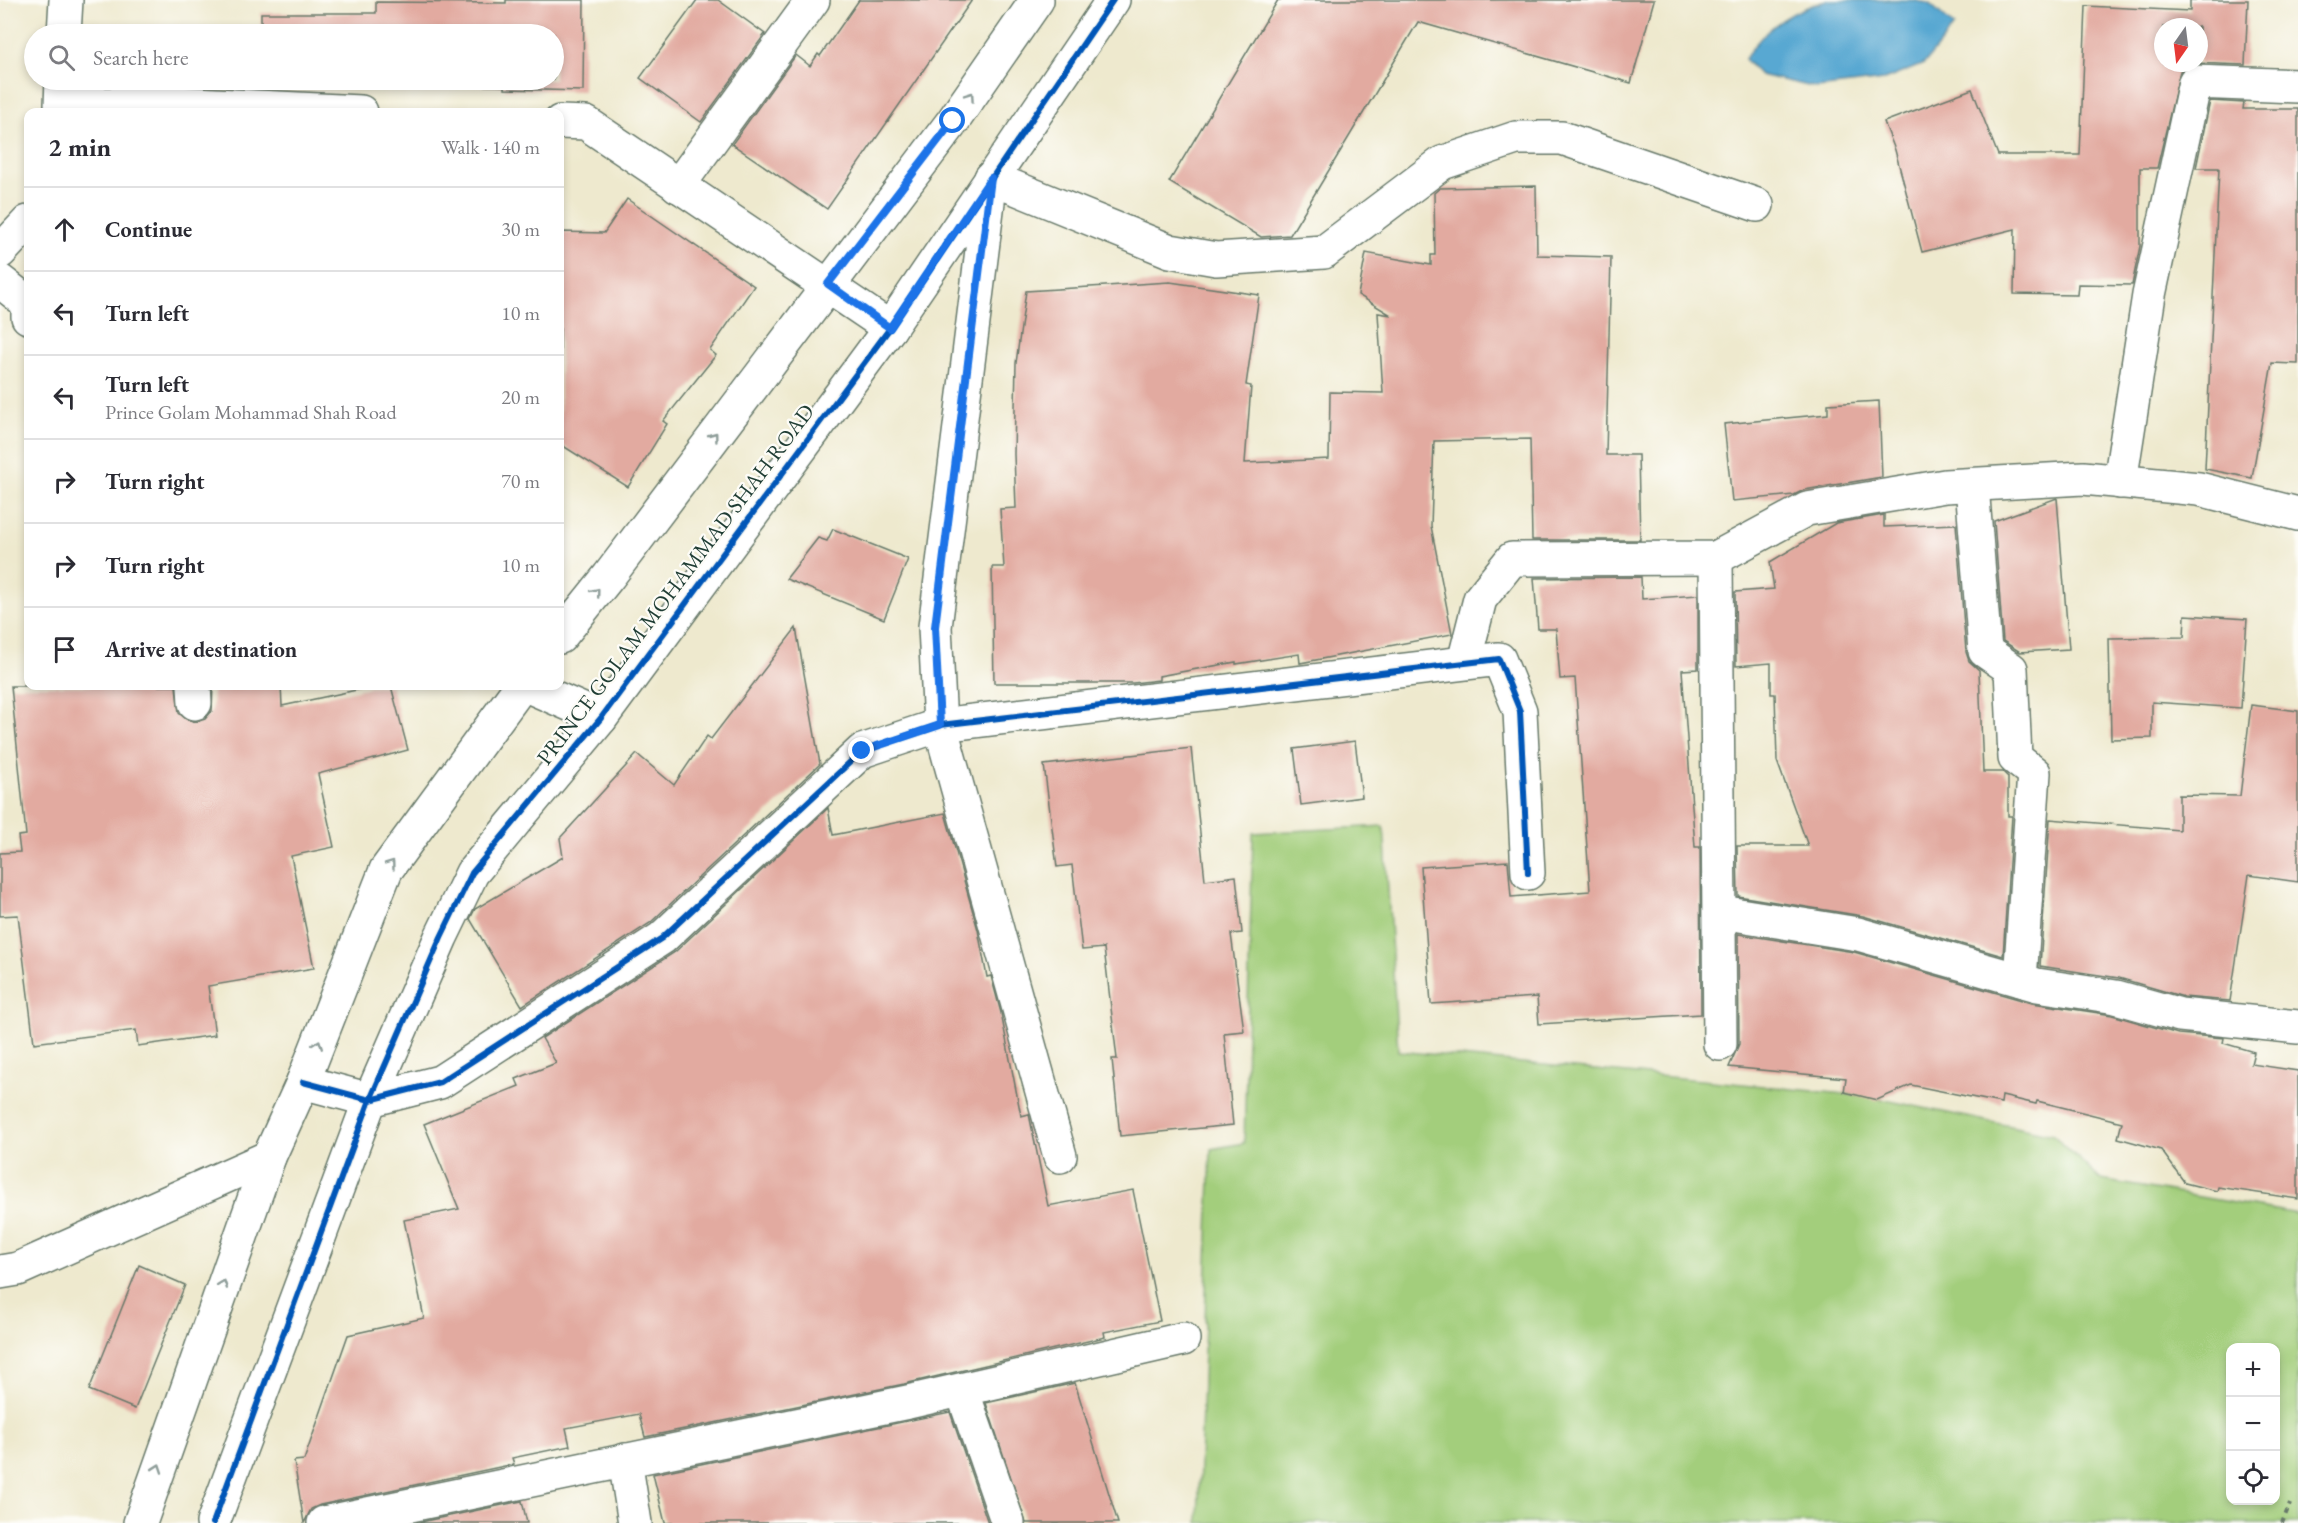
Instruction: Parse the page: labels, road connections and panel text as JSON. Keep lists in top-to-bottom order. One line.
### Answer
{"streets":{"street":["PRINCE GOLAM MOHAMMAD SHAH ROAD"]},"north":"bottom","page":{"search":"Search here","heading":["2 min","Walk · 140 m"],"list":[["Continue","30 m"],["Turn left","10 m"],["Turn left","Prince Golam Mohammad Shah Road","20 m"],["Turn right","70 m"],["Turn right","10 m"],"Arrive at destination"],"map_buttons":["+","−"]}}
